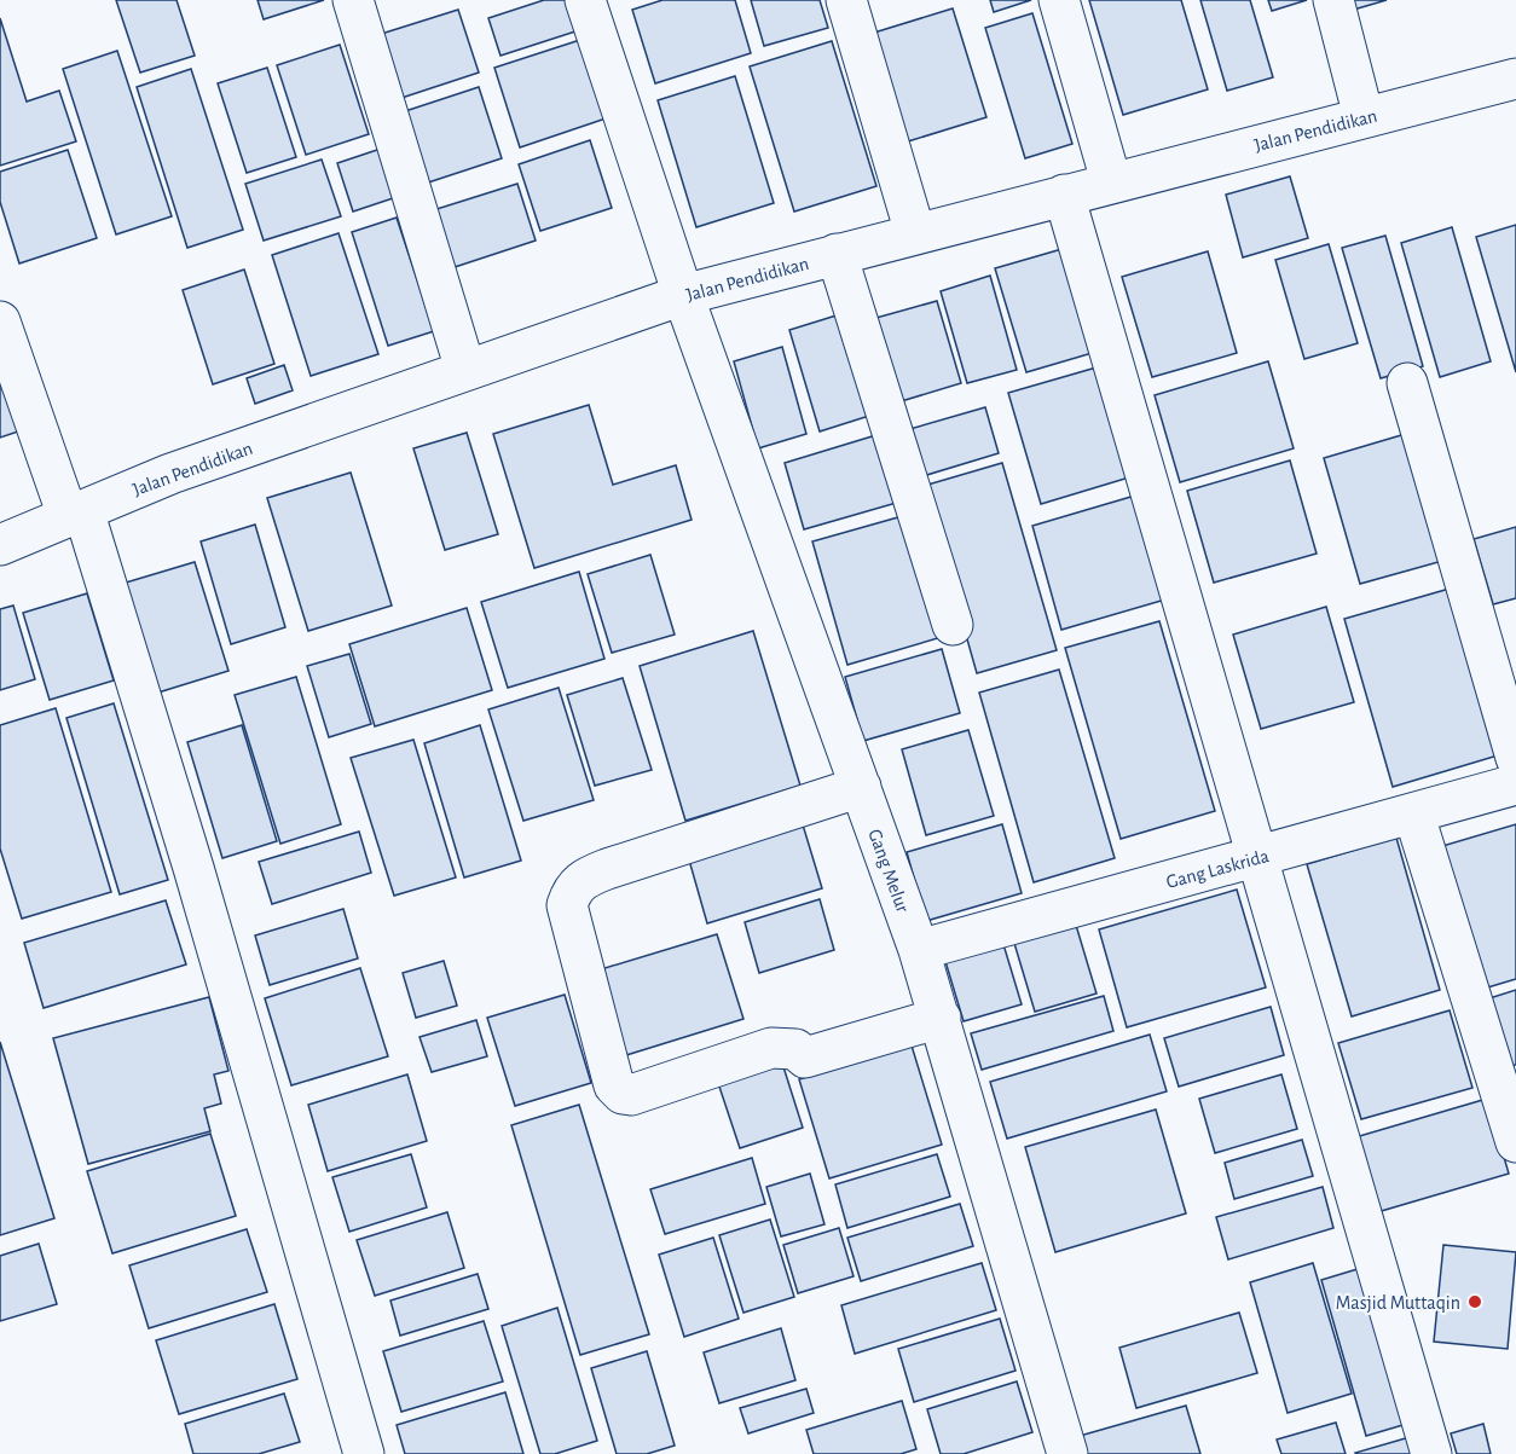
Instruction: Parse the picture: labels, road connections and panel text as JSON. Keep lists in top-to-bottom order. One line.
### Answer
{"streets":{"street":["Jalan Pendidikan","Gang Laskrida","Gang Melur"]},"crossings":[["Jalan Pendidikan","Gang Melur"],["Gang Laskrida","Gang Melur"]],"places":["Masjid Muttaqin"]}
